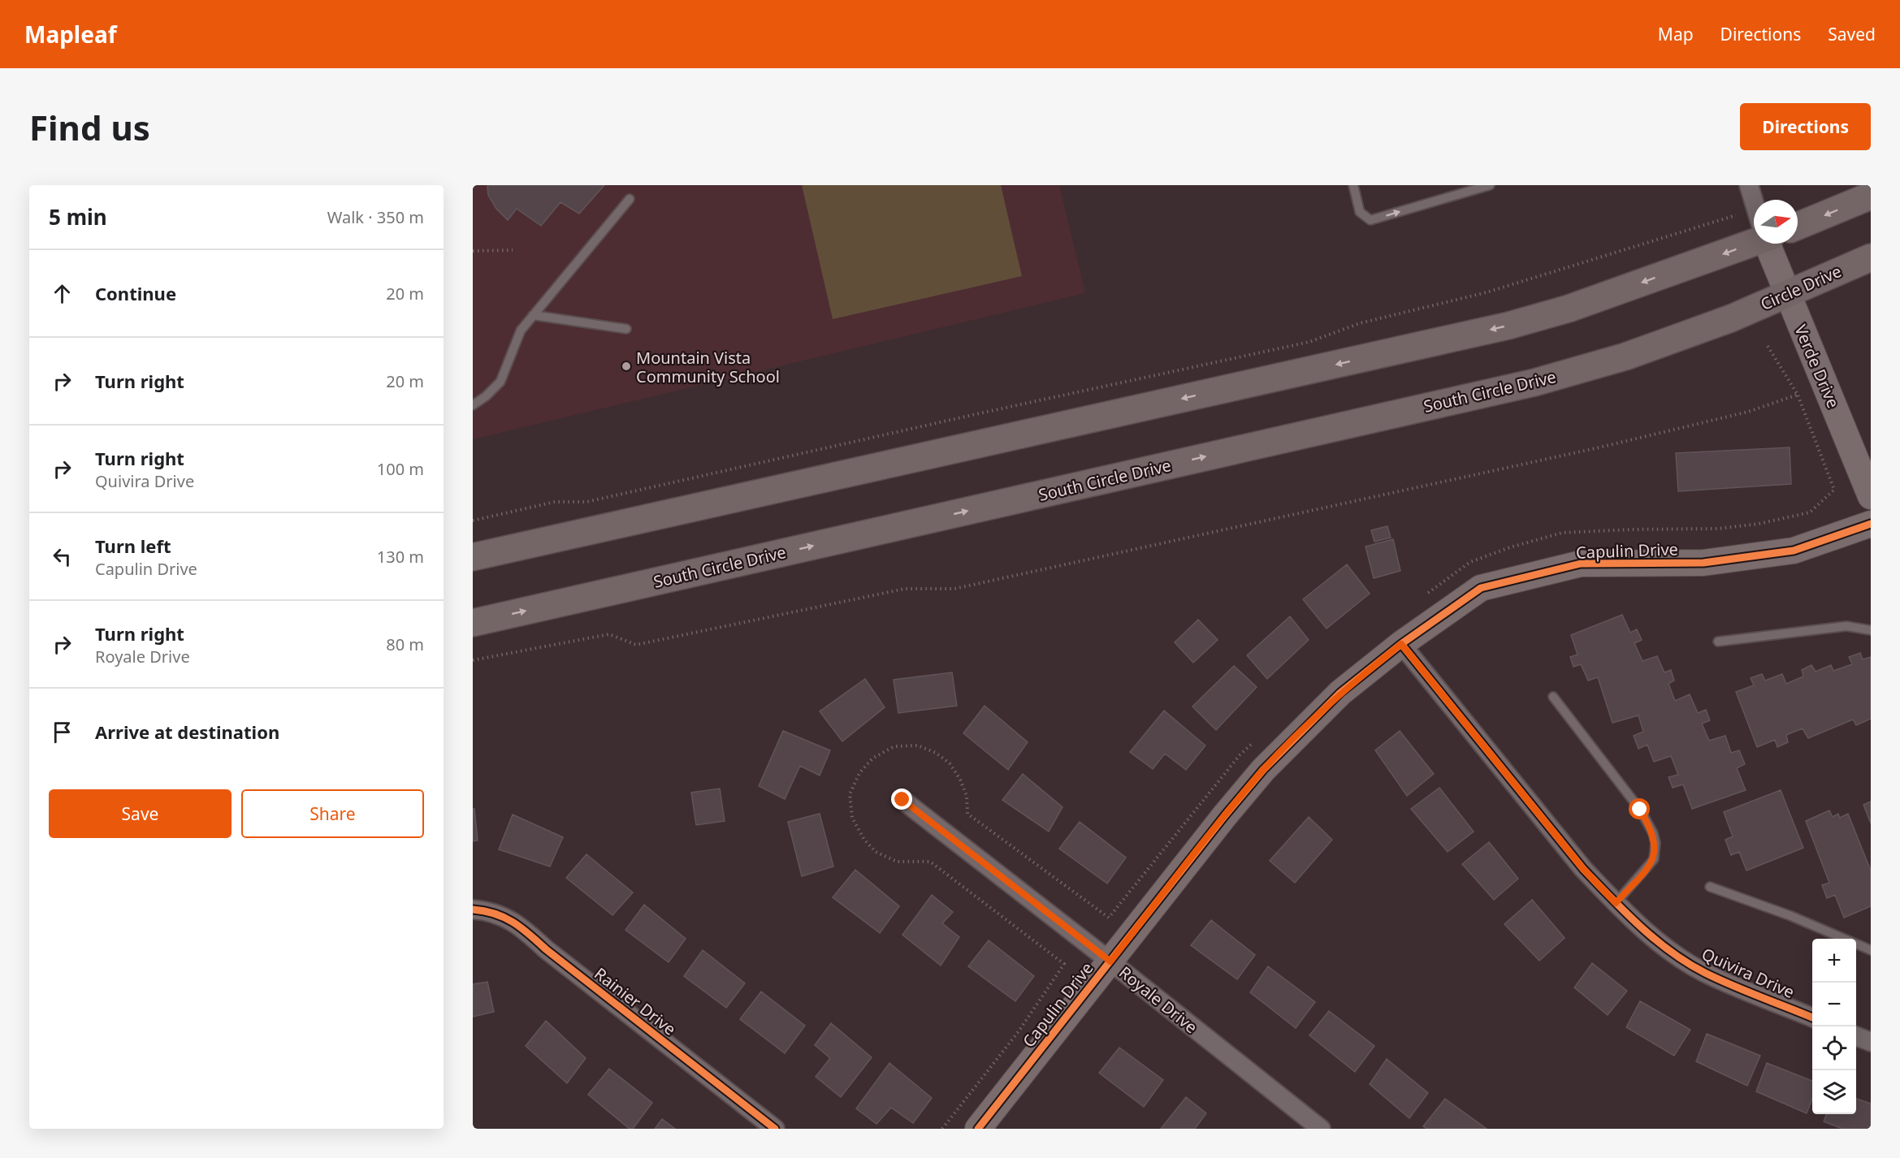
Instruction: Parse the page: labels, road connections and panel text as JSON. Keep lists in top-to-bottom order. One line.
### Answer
{"streets":{"main road":["Circle Drive","South Circle Drive"],"street":["Verde Drive","Capulin Drive","Quivira Drive","Royale Drive","Rainier Drive"]},"crossings":[["Circle Drive","Verde Drive"],["Circle Drive","South Circle Drive"],["Capulin Drive","Quivira Drive"],["Capulin Drive","Royale Drive"]],"places":["Mountain Vista Community School"],"north":"right","page":{"header":"Mapleaf","nav":["Map","Directions","Saved"],"buttons":["Directions",["Save","Share"]],"title":"Find us","heading":["5 min","Walk · 350 m"],"list":[["Continue","20 m"],["Turn right","20 m"],["Turn right","Quivira Drive","100 m"],["Turn left","Capulin Drive","130 m"],["Turn right","Royale Drive","80 m"],"Arrive at destination"],"map_buttons":["+","−"]}}
